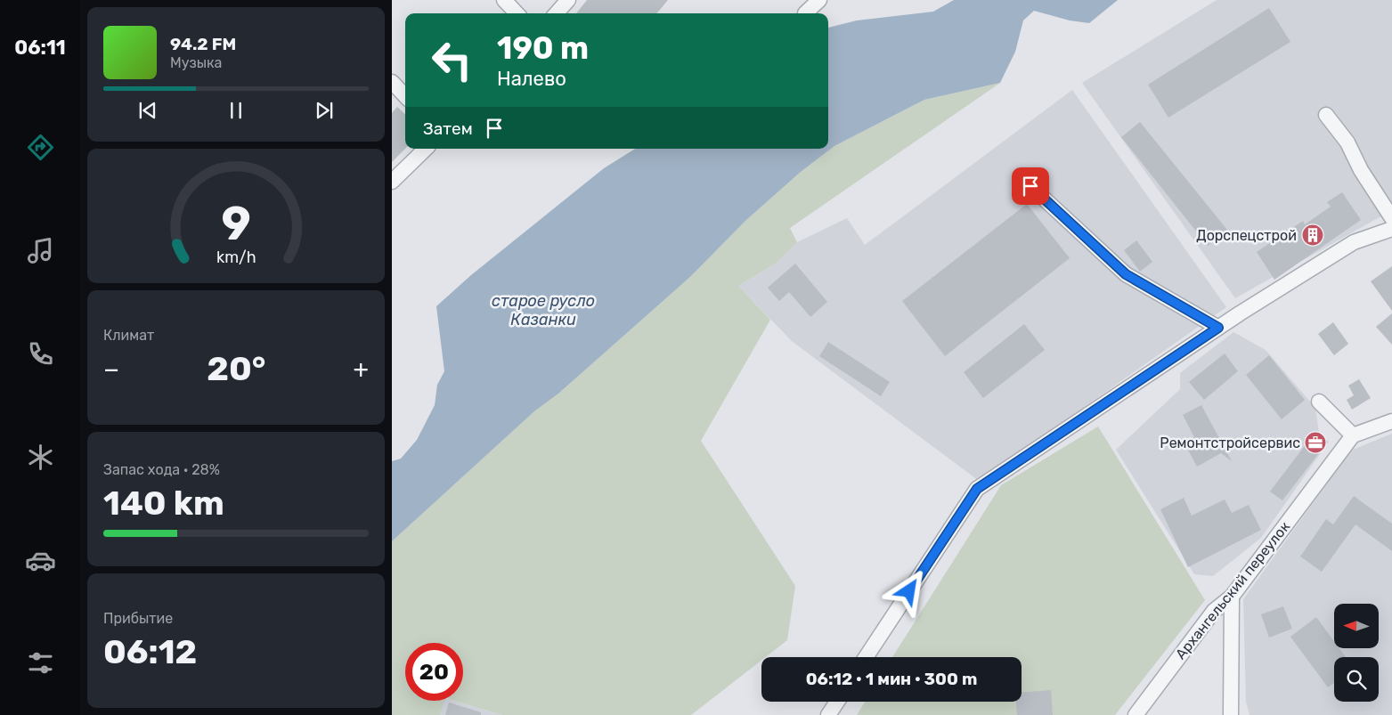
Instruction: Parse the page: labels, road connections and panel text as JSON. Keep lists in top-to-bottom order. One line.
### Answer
{"streets":{"street":["Архангельский переулок"]},"water":["старое русло Казанки"],"places":{"building":["Дорспецстрой"],"office":["Ремонтстройсервис"]},"north":"left","page":{"tabs":"06:11","turn":["190 m","Налево"],"song":["94.2 FM","Музыка"],"then":"Затем","tile":["Климат",["Запас хода · 28%","140 km"],["Прибытие","06:12"]],"heat":["−","20°","+"],"limit":"20","trip":"06:12 · 1 мин · 300 m","gauge":["9","km/h"]}}
